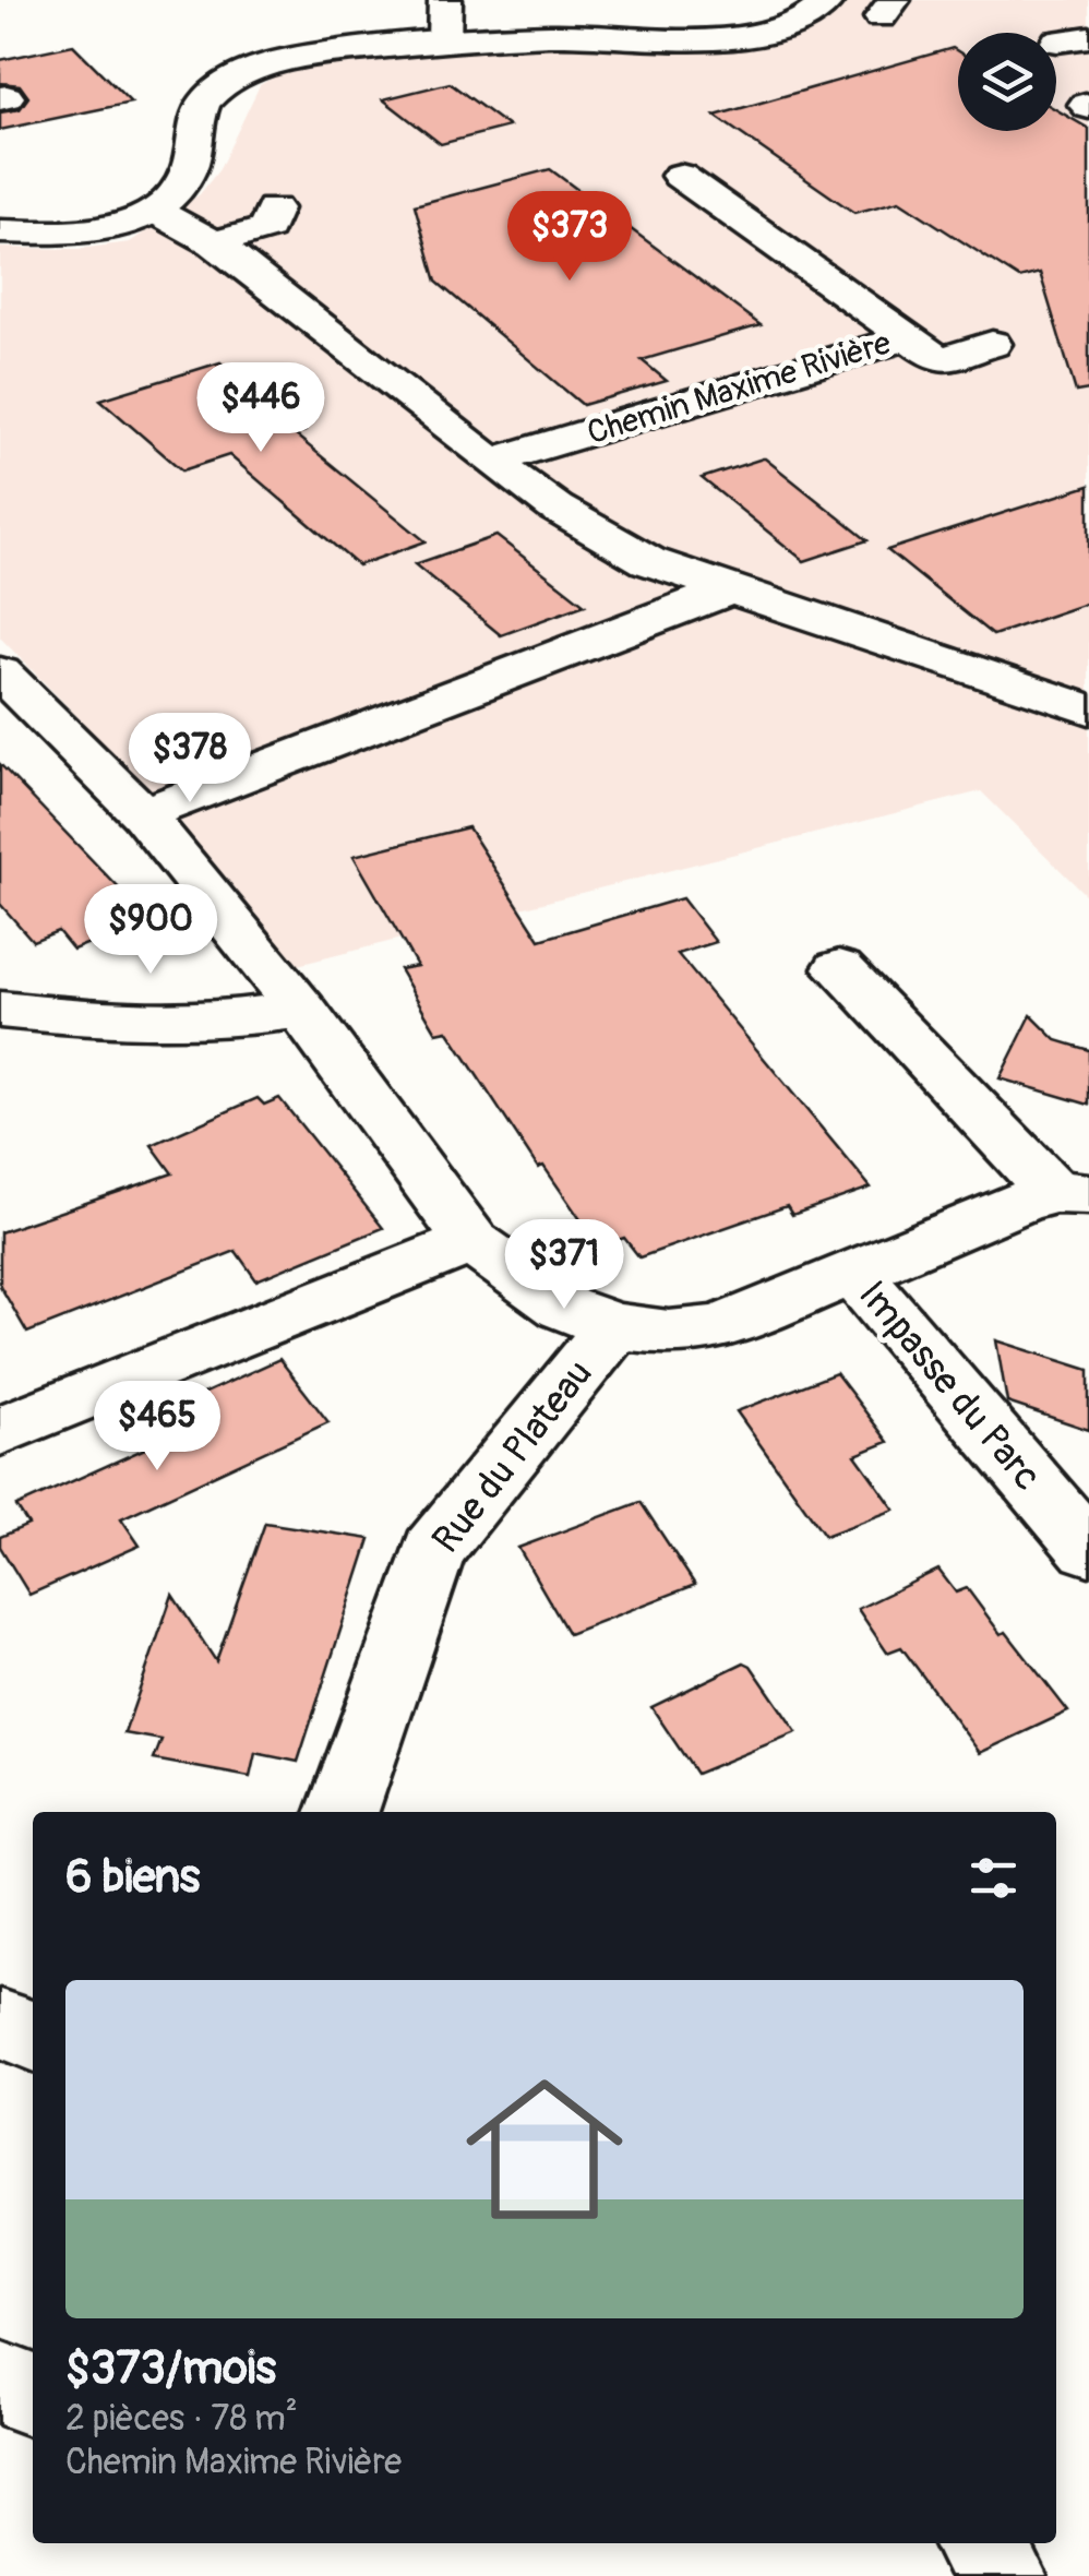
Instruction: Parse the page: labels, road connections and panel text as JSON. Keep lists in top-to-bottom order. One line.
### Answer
{"streets":{"street":["Chemin Maxime Rivière","Impasse du Parc","Rue du Plateau"]},"crossings":[["Impasse du Parc","Rue du Plateau"]],"page":{"price":["$373","$446","$378","$900","$371","$465"],"heading":"6 biens","list":[{"name":"$373/mois","note":"2 pièces · 78 m² · Chemin Maxime Rivière"}]}}
